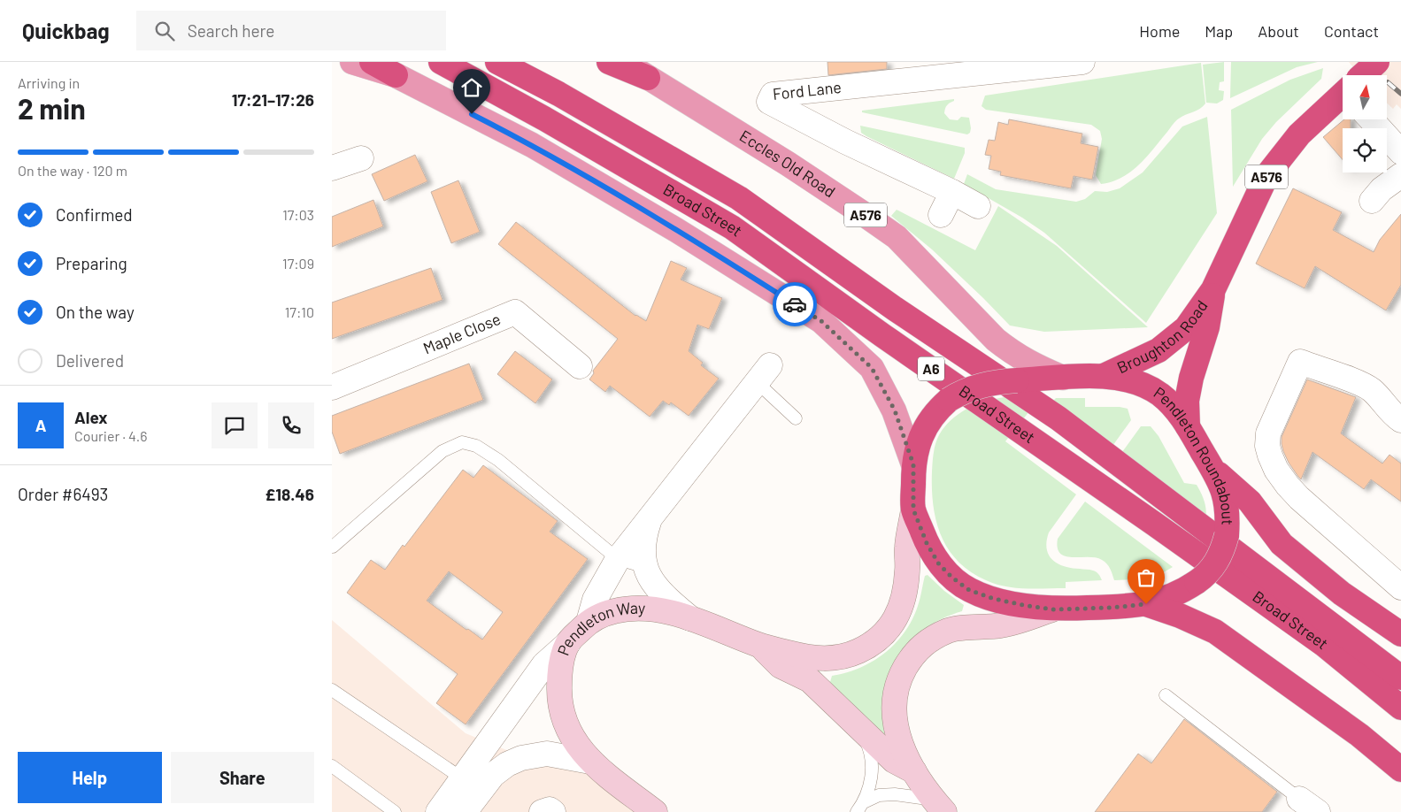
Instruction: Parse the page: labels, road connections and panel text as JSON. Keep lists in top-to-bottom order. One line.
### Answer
{"streets":{"highway":["A576","Broad Street","Broughton Road","A6","Pendleton Roundabout"],"main road":["Eccles Old Road"],"street":["Ford Lane","Maple Close","Pendleton Way"]},"crossings":[["Eccles Old Road","Pendleton Roundabout"],["A576","Pendleton Roundabout"],["Broughton Road","Pendleton Roundabout"],["Pendleton Roundabout","Pendleton Way"]],"north":"top","page":{"header":"Quickbag","search":"Search here","nav":["Home","Map","About","Contact"],"heading":["2 min","Arriving in","17:21–17:26"],"panel":["Alex","Courier · 4.6","Order #6493","£18.46"],"bar":"On the way · 120 m","list":[["Confirmed","17:03"],["Preparing","17:09"],["On the way","17:10"],"Delivered"],"round":"A","buttons":["Help","Share"]}}
